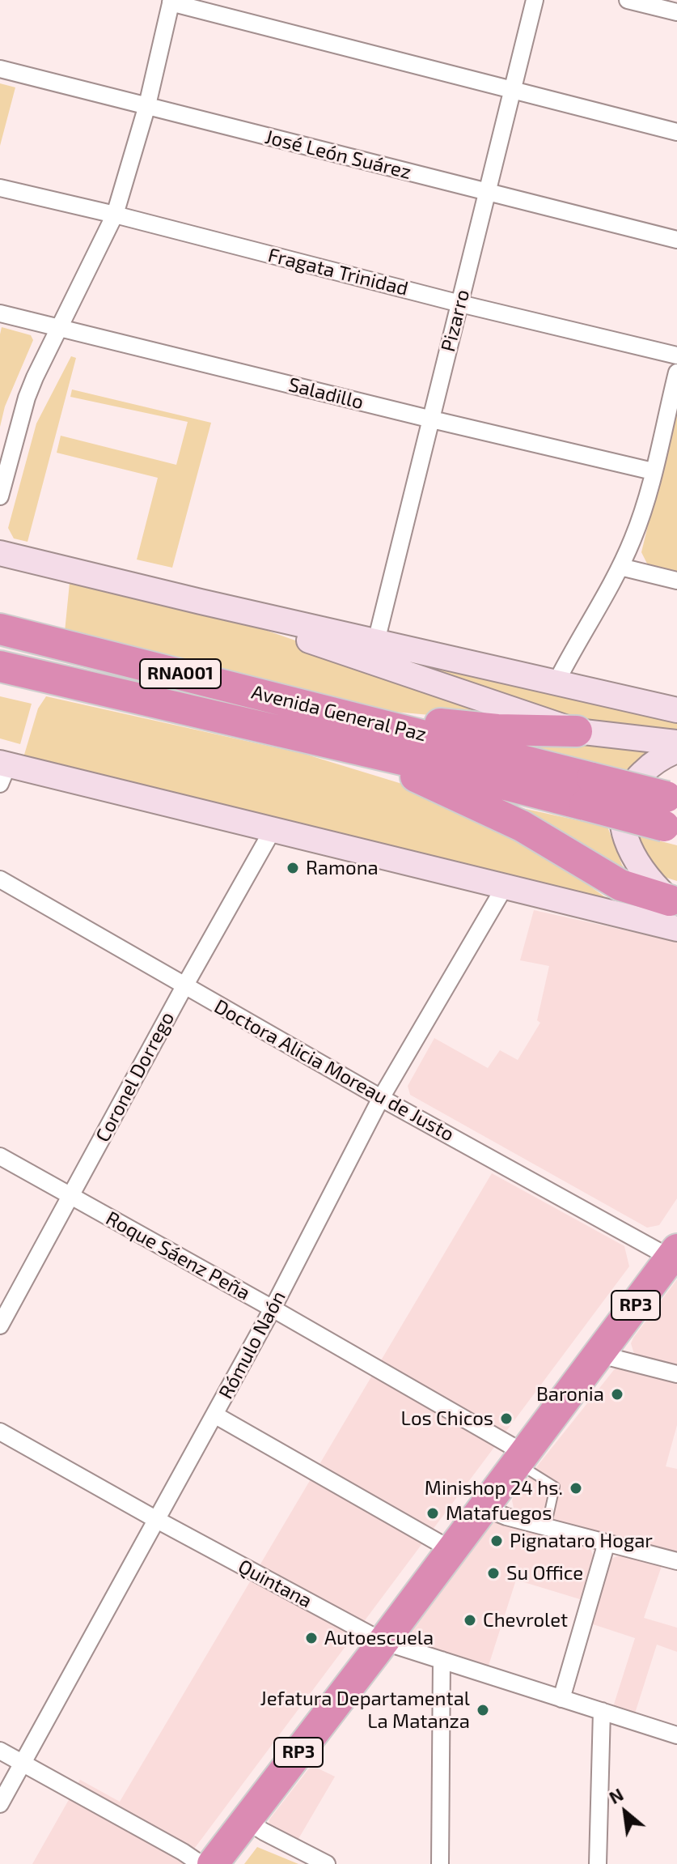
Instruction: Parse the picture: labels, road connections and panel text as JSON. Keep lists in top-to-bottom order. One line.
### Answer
{"streets":{"highway":["RNA001","Avenida General Paz","RP3"],"street":["José León Suárez","Fragata Trinidad","Pizarro","Saladillo","Doctora Alicia Moreau de Justo","Coronel Dorrego","Roque Sáenz Peña","Rómulo Naón","Quintana"]},"crossings":[["José León Suárez","Pizarro"],["Fragata Trinidad","Pizarro"],["Pizarro","Saladillo"],["Doctora Alicia Moreau de Justo","Coronel Dorrego"],["Doctora Alicia Moreau de Justo","RP3"],["Doctora Alicia Moreau de Justo","Rómulo Naón"],["Coronel Dorrego","Roque Sáenz Peña"],["Roque Sáenz Peña","RP3"],["Roque Sáenz Peña","Rómulo Naón"],["RP3","Quintana"],["Rómulo Naón","Quintana"]],"places":["Ramona","Baronia","Los Chicos","Minishop 24 hs.","Matafuegos","Pignataro Hogar","Su Office","Chevrolet","Autoescuela","Jefatura Departamental La Matanza"],"north":"top left"}
